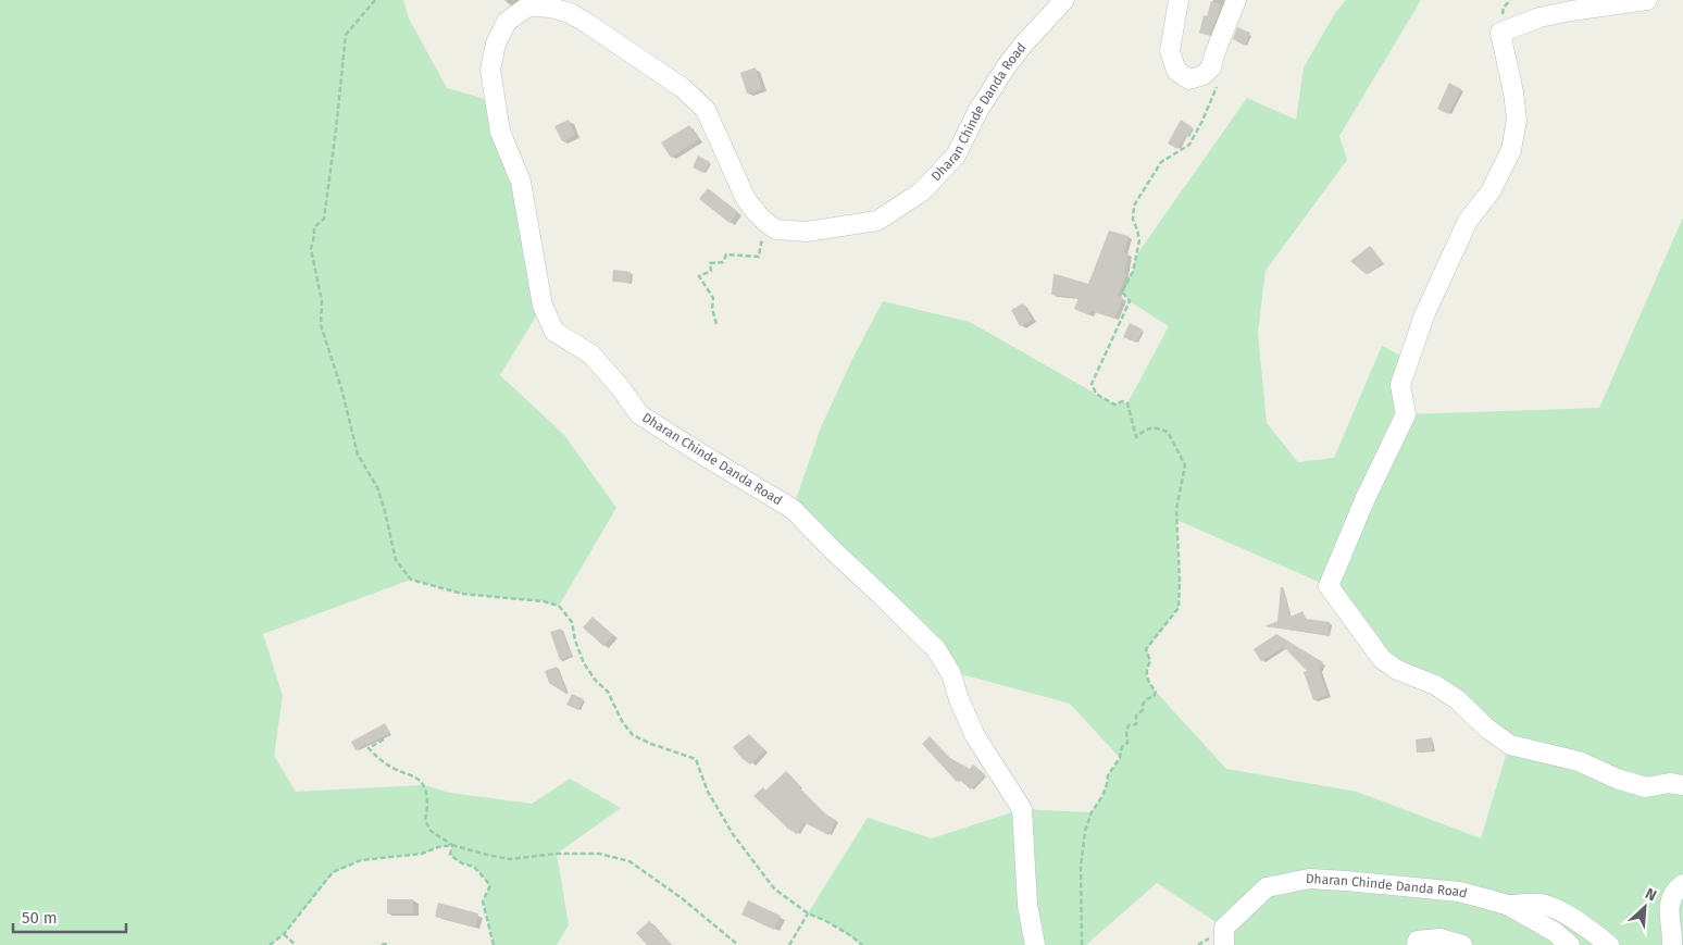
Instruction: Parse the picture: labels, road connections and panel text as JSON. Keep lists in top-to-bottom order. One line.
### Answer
{"streets":{"street":["Dharan Chinde Danda Road"]},"scale_bar":"50 m","north":"top right"}
